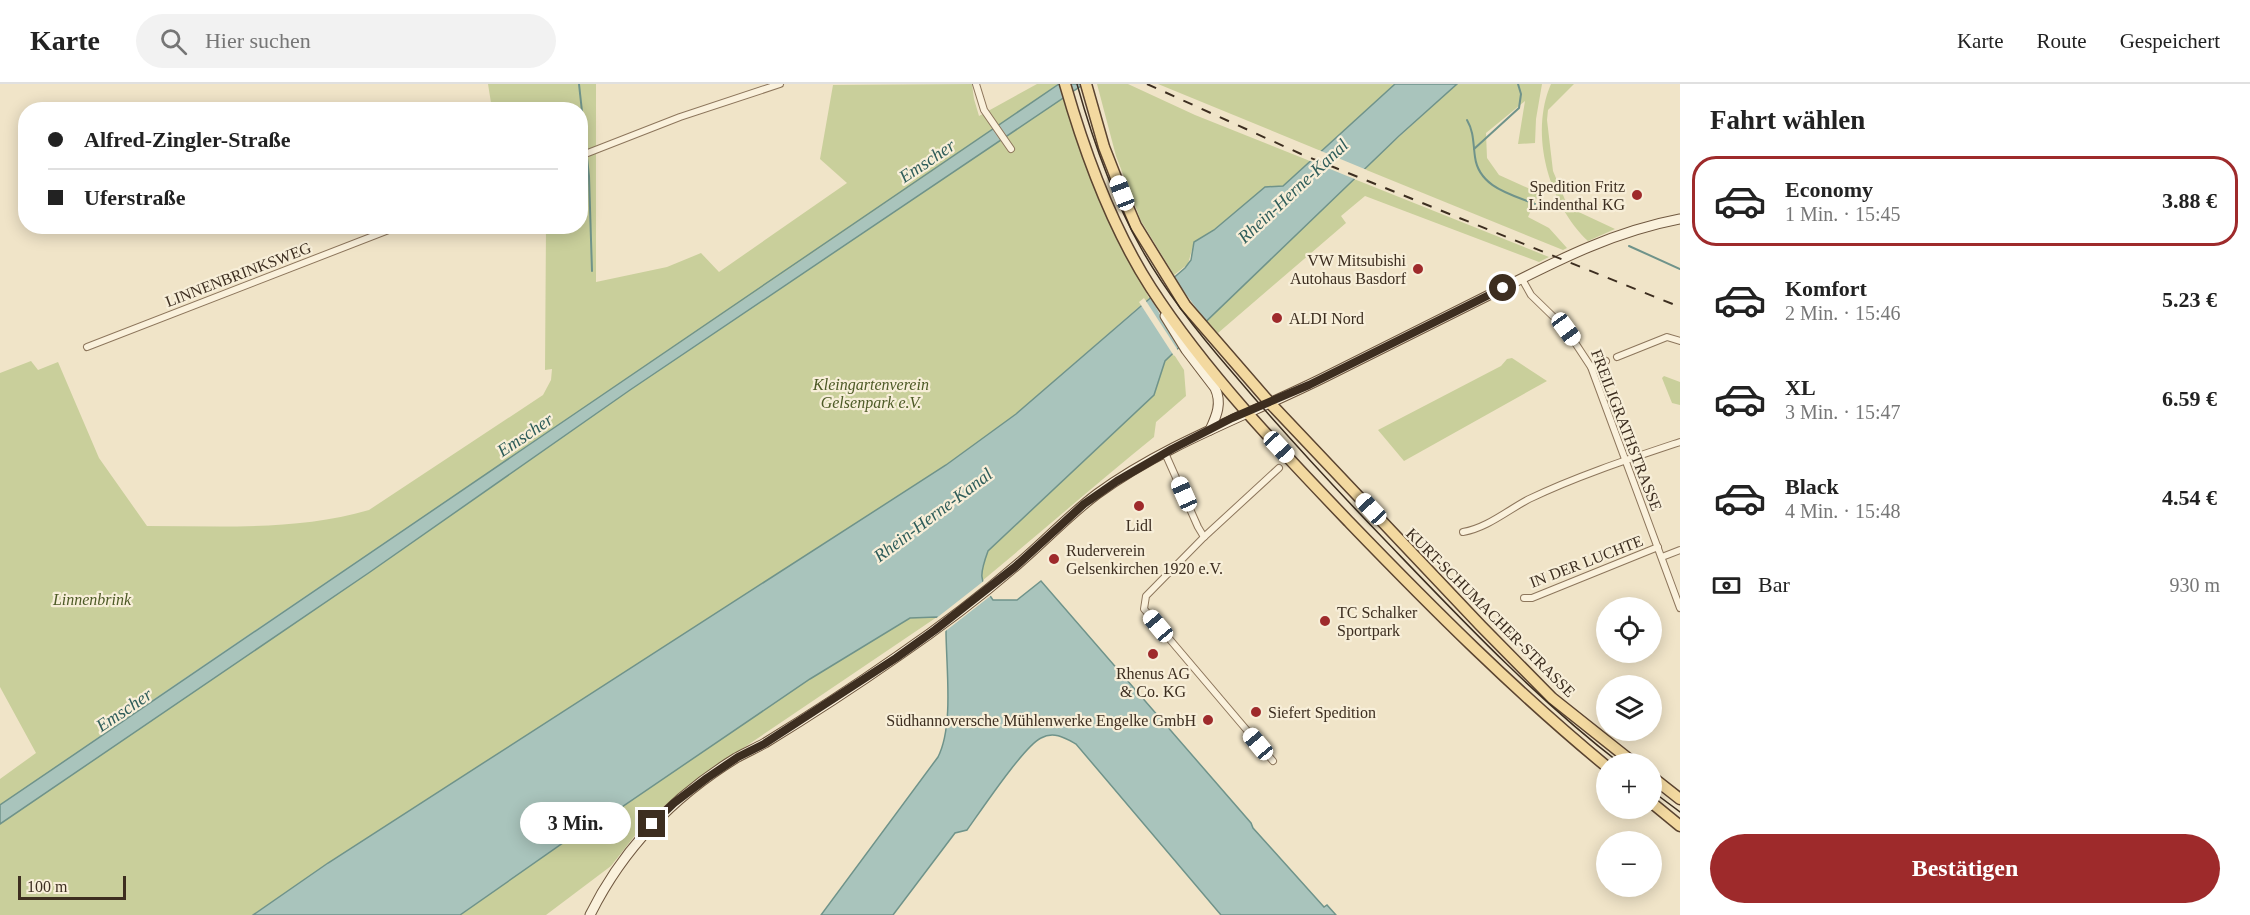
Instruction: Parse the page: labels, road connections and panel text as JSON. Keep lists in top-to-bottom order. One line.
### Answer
{"streets":{"main road":["KURT-SCHUMACHER-STRASSE"],"street":["LINNENBRINKSWEG","FREILIGRATHSTRASSE","IN DER LUCHTE"]},"crossings":[["FREILIGRATHSTRASSE","IN DER LUCHTE"]],"water":["Emscher","Rhein-Herne-Kanal"],"parks":["Kleingartenverein Gelsenpark e.V.","Linnenbrink"],"places":["Spedition Fritz Lindenthal KG","VW Mitsubishi Autohaus Basdorf","ALDI Nord","Lidl","Ruderverein Gelsenkirchen 1920 e.V.","TC Schalker Sportpark","Rhenus AG & Co. KG","Siefert Spedition","Südhannoversche Mühlenwerke Engelke GmbH"],"scale_bar":"100 m","page":{"header":"Karte","search":"Hier suchen","nav":["Karte","Route","Gespeichert"],"heading":"Fahrt wählen","banner":["Alfred-Zingler-Straße","Uferstraße"],"list":[{"name":"Economy","note":"1 Min. · 15:45","value":"3.88 €"},{"name":"Komfort","note":"2 Min. · 15:46","value":"5.23 €"},{"name":"XL","note":"3 Min. · 15:47","value":"6.59 €"},{"name":"Black","note":"4 Min. · 15:48","value":"4.54 €"}],"pay":["Bar","930 m"],"map_buttons":["+","−"],"bubble":"3 Min.","buttons":"Bestätigen","scale":"100 m"}}
